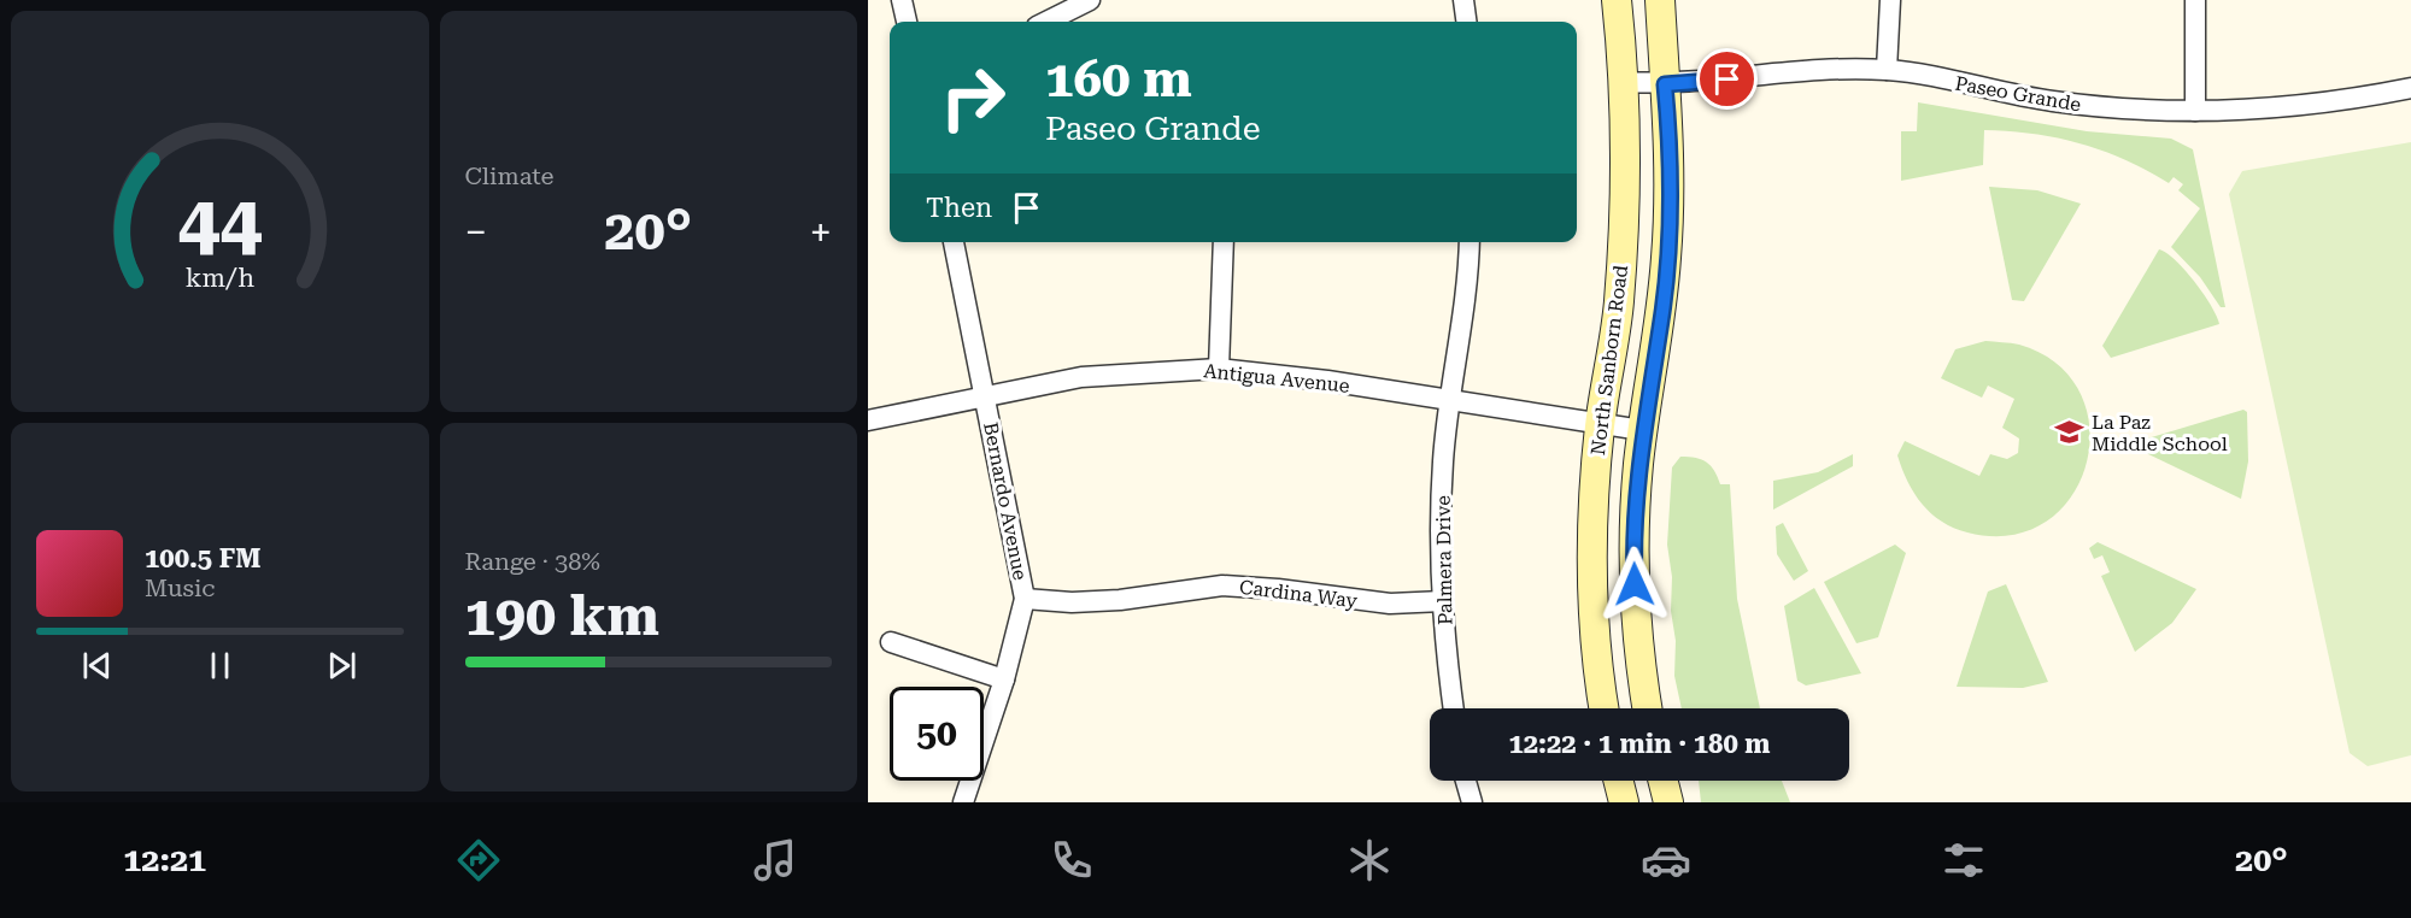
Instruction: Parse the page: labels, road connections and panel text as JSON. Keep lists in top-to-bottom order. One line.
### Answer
{"streets":{"main road":["North Sanborn Road"],"street":["Paseo Grande","Antigua Avenue","Bernardo Avenue","Palmera Drive","Cardina Way"]},"crossings":[["Paseo Grande","North Sanborn Road"],["North Sanborn Road","Antigua Avenue"],["Antigua Avenue","Bernardo Avenue"],["Antigua Avenue","Palmera Drive"],["Bernardo Avenue","Cardina Way"],["Palmera Drive","Cardina Way"]],"places":{"school or university":["La Paz Middle School"]},"page":{"tile":["Climate",["Range · 38%","190 km"]],"turn":["160 m","Paseo Grande"],"then":"Then","heat":["−","20°","+"],"song":["100.5 FM","Music"],"limit":"50","trip":"12:22 · 1 min · 180 m","tabs":["12:21","20°"],"gauge":["44","km/h"]}}
